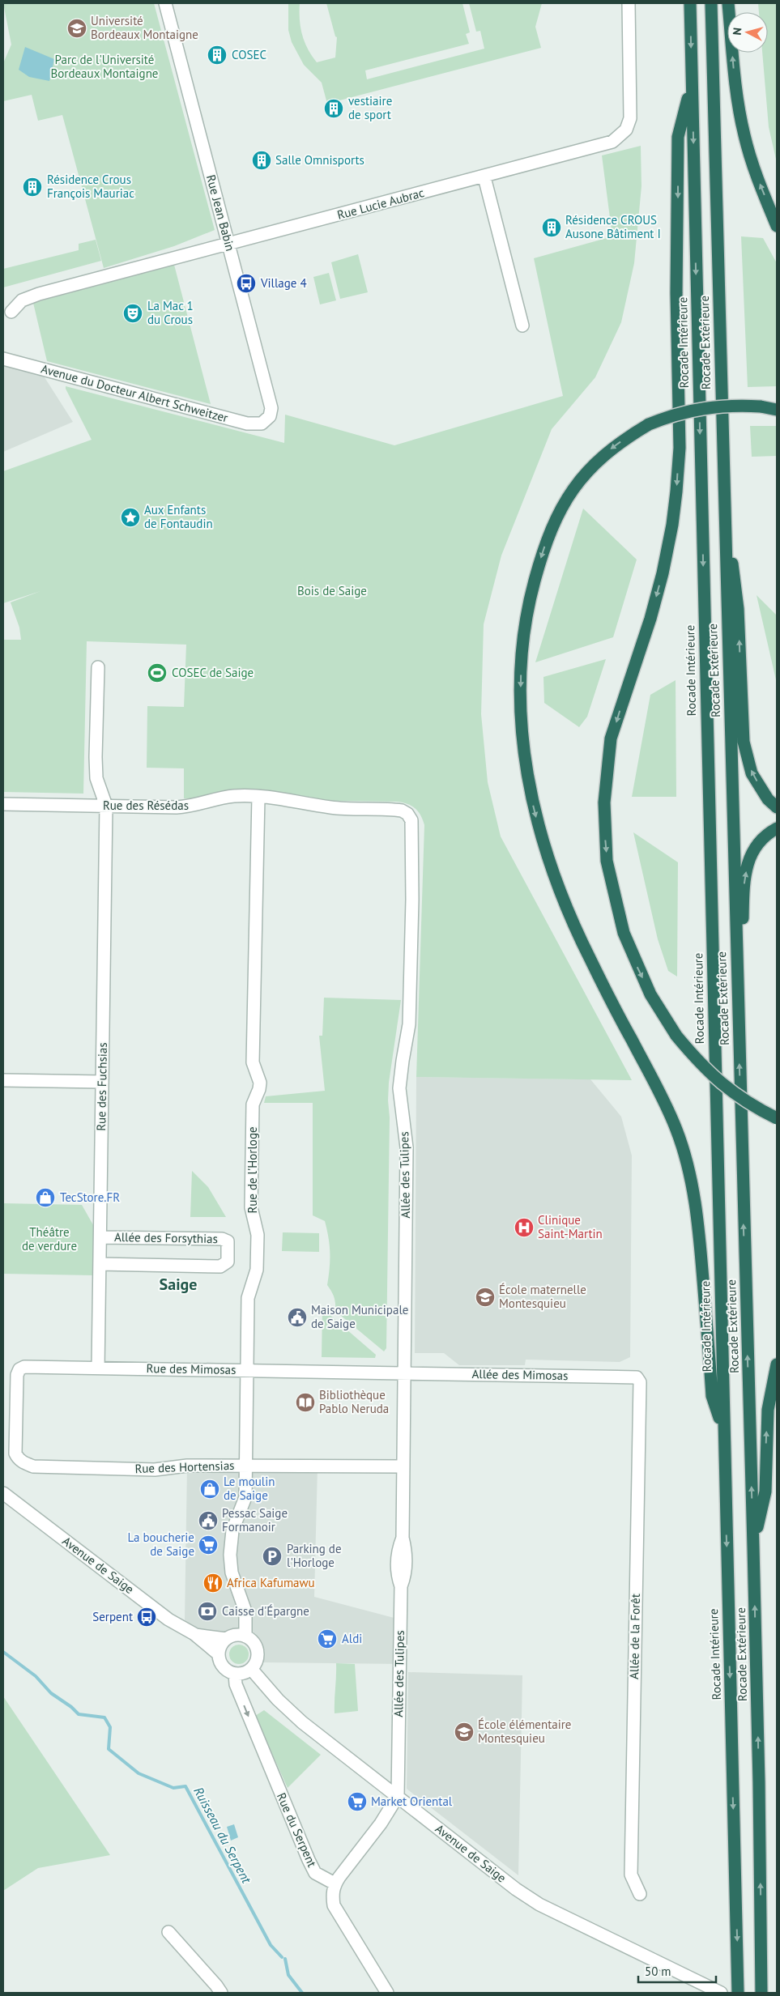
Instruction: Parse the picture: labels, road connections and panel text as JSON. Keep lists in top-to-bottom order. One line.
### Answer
{"streets":{"highway":["Rocade Intérieure","Rocade Extérieure"],"street":["Rue Lucie Aubrac","Rue Jean Babin","Avenue du Docteur Albert Schweitzer","Rue des Résédas","Rue des Fuchsias","Rue de l'Horloge","Allée des Tulipes","Allée des Forsythias","Rue des Mimosas","Allée des Mimosas","Rue des Hortensias","Avenue de Saige","Allée de la Forêt","Rue du Serpent"]},"crossings":[["Rue Lucie Aubrac","Rue Jean Babin"],["Rue Jean Babin","Avenue du Docteur Albert Schweitzer"],["Rue des Résédas","Rue des Fuchsias"],["Rue des Résédas","Rue de l'Horloge"],["Rue des Résédas","Allée des Tulipes"],["Rue des Fuchsias","Allée des Forsythias"],["Rue des Fuchsias","Rue des Mimosas"],["Rue de l'Horloge","Rue des Mimosas"],["Rue de l'Horloge","Rue des Hortensias"],["Rue de l'Horloge","Avenue de Saige"],["Rue de l'Horloge","Rue du Serpent"],["Allée des Tulipes","Rue des Mimosas"],["Allée des Tulipes","Allée des Mimosas"],["Allée des Tulipes","Rue des Hortensias"],["Allée des Tulipes","Avenue de Saige"],["Rue des Mimosas","Allée des Mimosas"],["Rue des Mimosas","Rue des Hortensias"],["Allée des Mimosas","Allée de la Forêt"],["Avenue de Saige","Rue du Serpent"]],"one_way":["Rue du Serpent"],"districts":["Saige"],"water":["Ruisseau du Serpent"],"parks":["Parc de l'Université Bordeaux Montaigne","Bois de Saige","Théâtre de verdure"],"places":{"school or university":["Université Bordeaux Montaigne","École maternelle Montesquieu","École élémentaire Montesquieu"],"building":["COSEC","vestiaire de sport","Salle Omnisports","Résidence Crous François Mauriac","Résidence CROUS Ausone Bâtiment I"],"bus stop":["Village 4","Serpent"],"theatre":["La Mac 1 du Crous"],"place":["Aux Enfants de Fontaudin"],"sports":["COSEC de Saige"],"shop":["TecStore.FR","Le moulin de Saige"],"hospital":["Clinique Saint-Martin"],"public building":["Maison Municipale de Saige","Pessac Saige Formanoir"],"library":["Bibliothèque Pablo Neruda"],"supermarket":["La boucherie de Saige","Aldi","Market Oriental"],"parking":["Parking de l'Horloge"],"restaurant":["Africa Kafumawu"],"bank":["Caisse d'Épargne"]},"scale_bar":"50 m","north":"left"}
